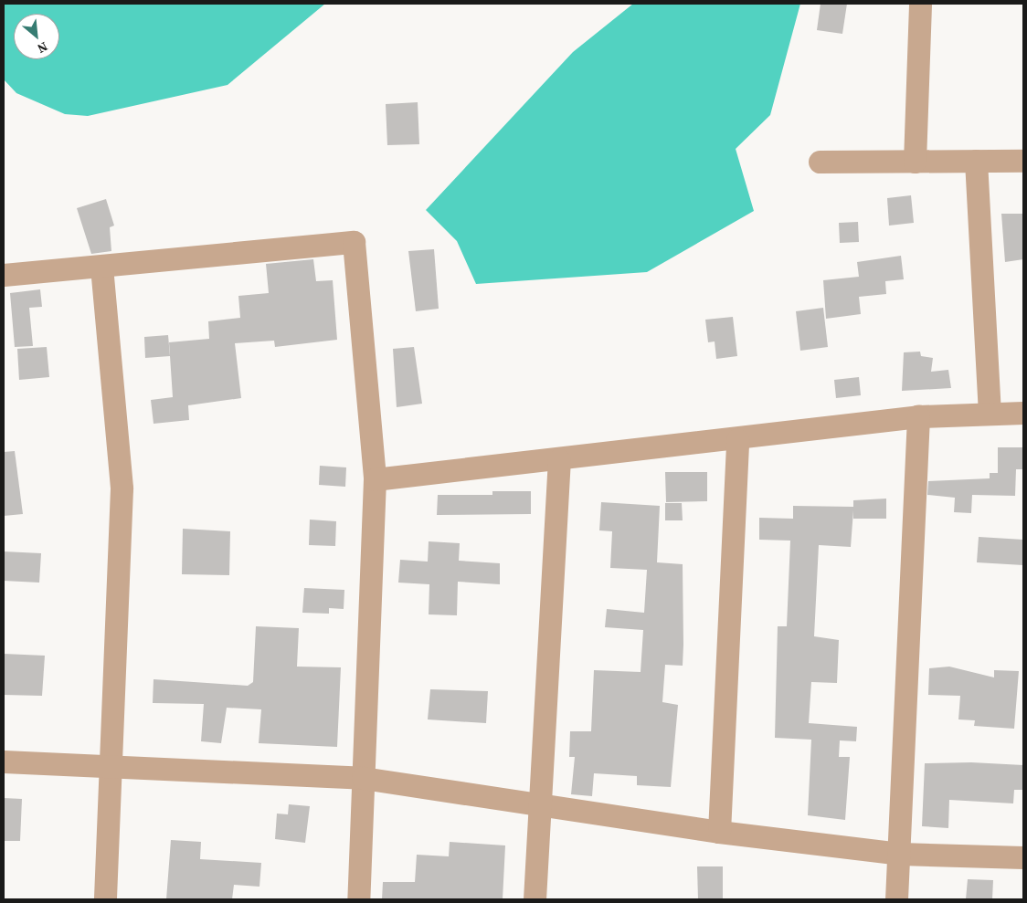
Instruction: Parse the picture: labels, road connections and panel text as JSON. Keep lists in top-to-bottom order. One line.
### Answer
{"north":"bottom right"}
